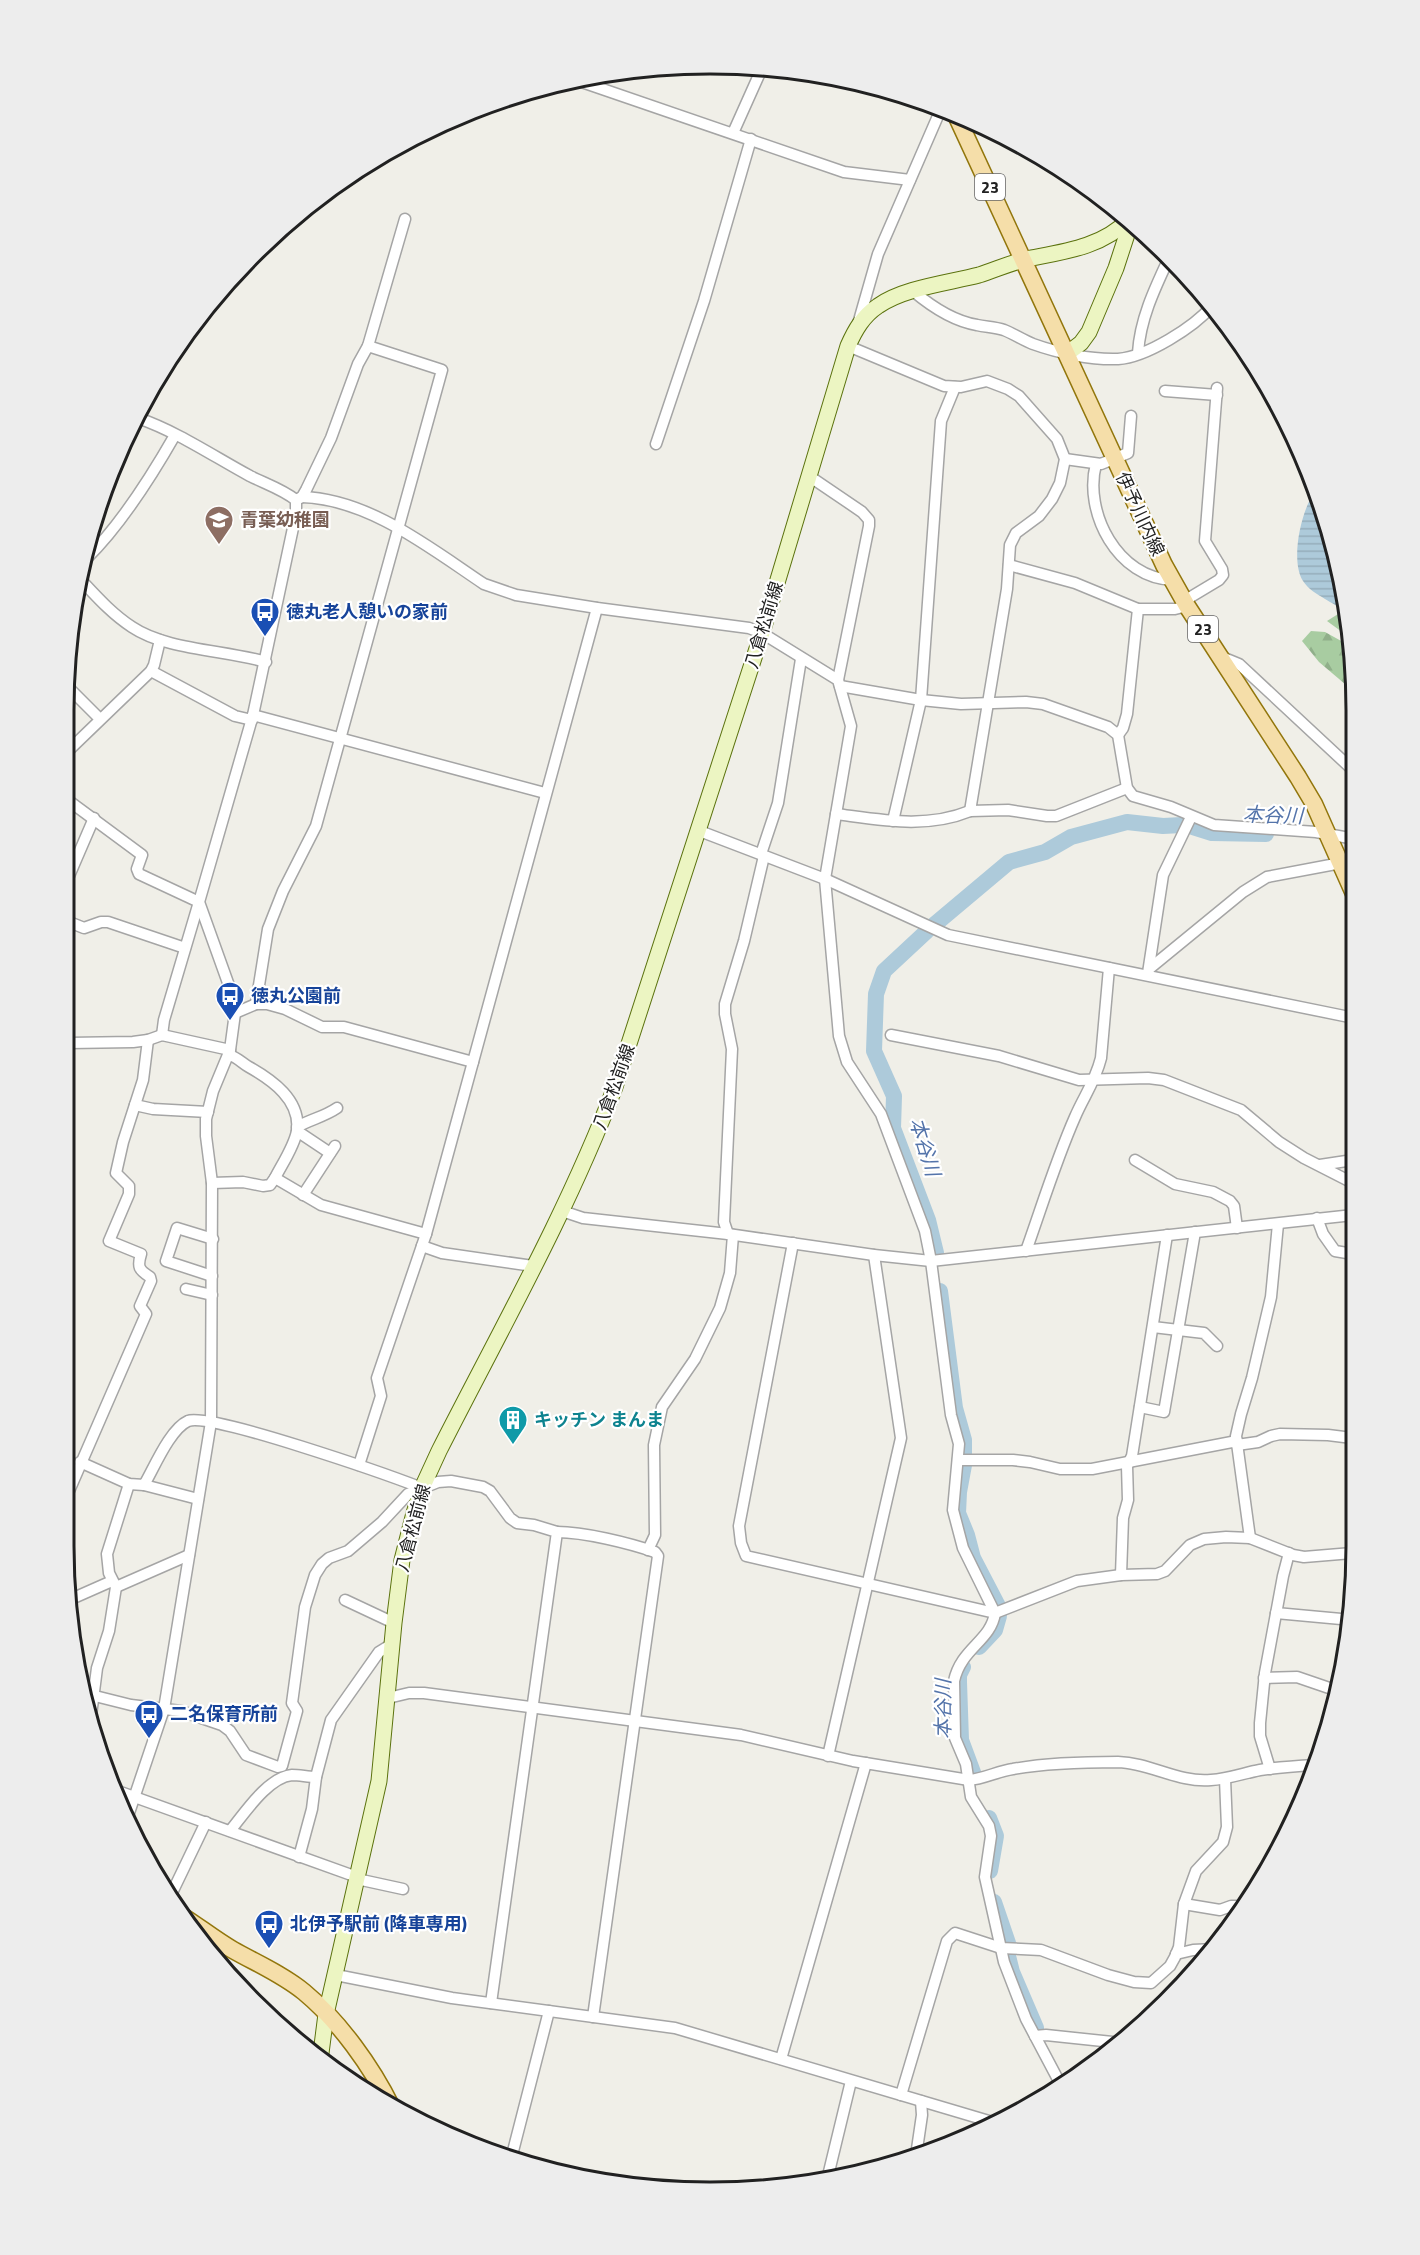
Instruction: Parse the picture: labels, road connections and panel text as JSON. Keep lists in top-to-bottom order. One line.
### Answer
{"streets":{"main road":["23","伊予川内線","八倉松前線"]},"crossings":[["伊予川内線","八倉松前線"]],"water":["本谷川"],"places":{"school or university":["青葉幼稚園"],"bus stop":["徳丸老人憩いの家前","徳丸公園前","二名保育所前","北伊予駅前 (降車専用)"],"building":["キッチン まんま"]}}
